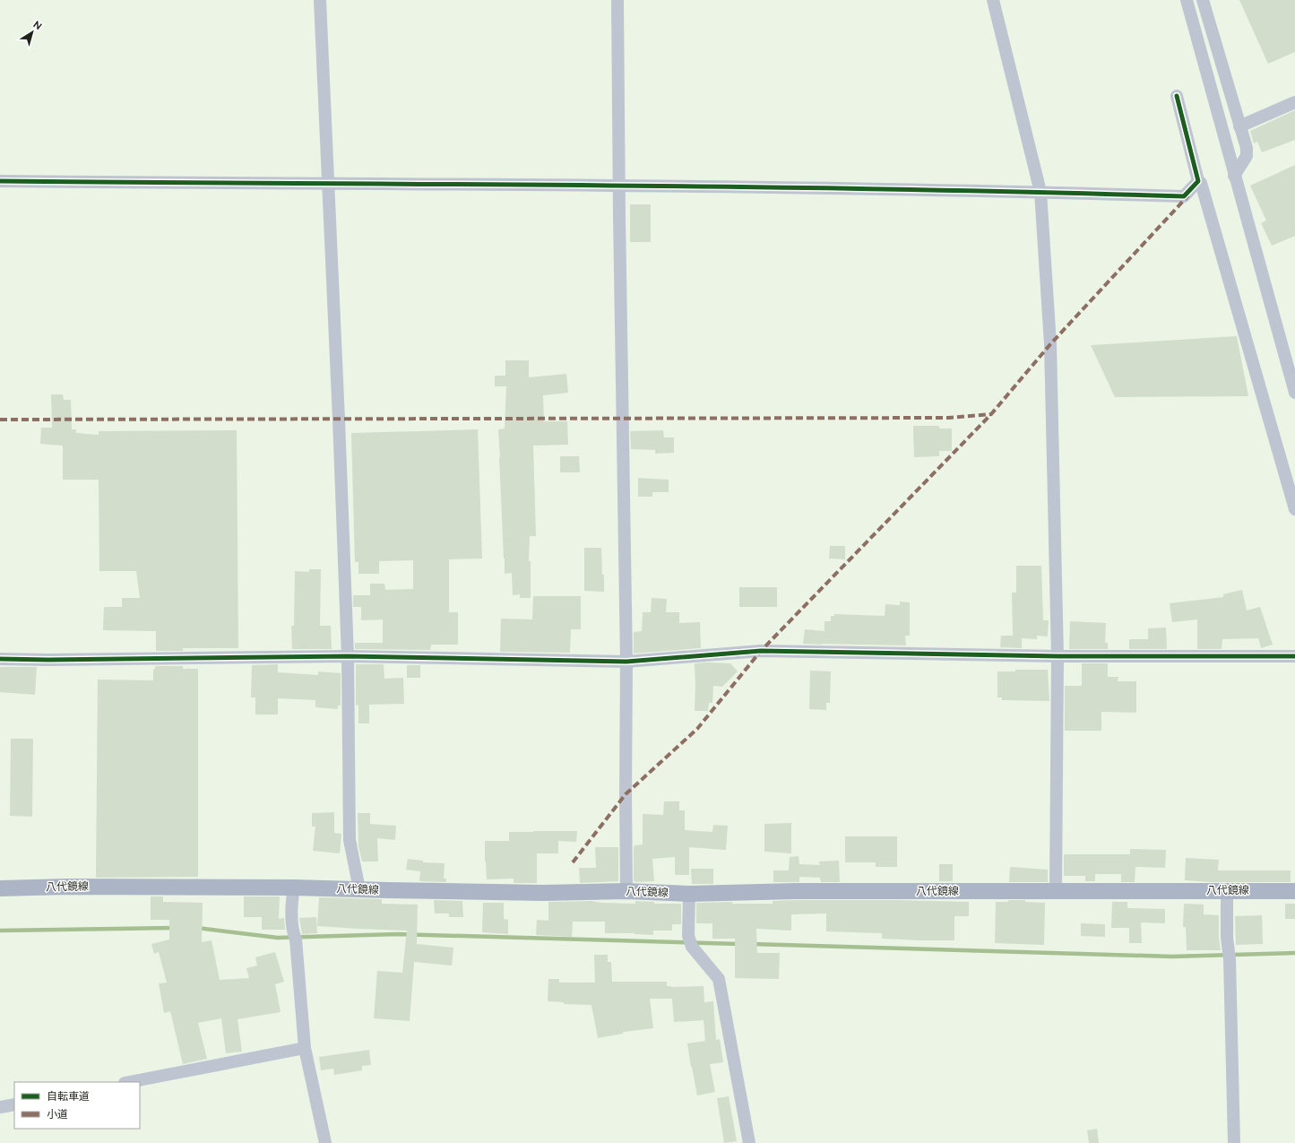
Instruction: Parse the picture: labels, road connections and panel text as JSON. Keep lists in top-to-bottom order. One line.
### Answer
{"streets":{"main road":["八代鏡線"]},"legend":["自転車道","小道"],"north":"top right"}
